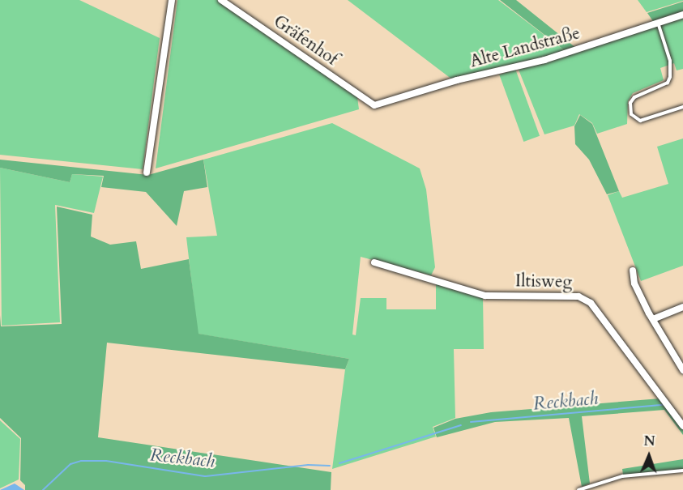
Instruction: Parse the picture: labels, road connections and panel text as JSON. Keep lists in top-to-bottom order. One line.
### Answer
{"streets":{"street":["Gräfenhof","Alte Landstraße","Iltisweg"]},"crossings":[["Gräfenhof","Alte Landstraße"]],"water":["Reckbach"],"north":"top"}
